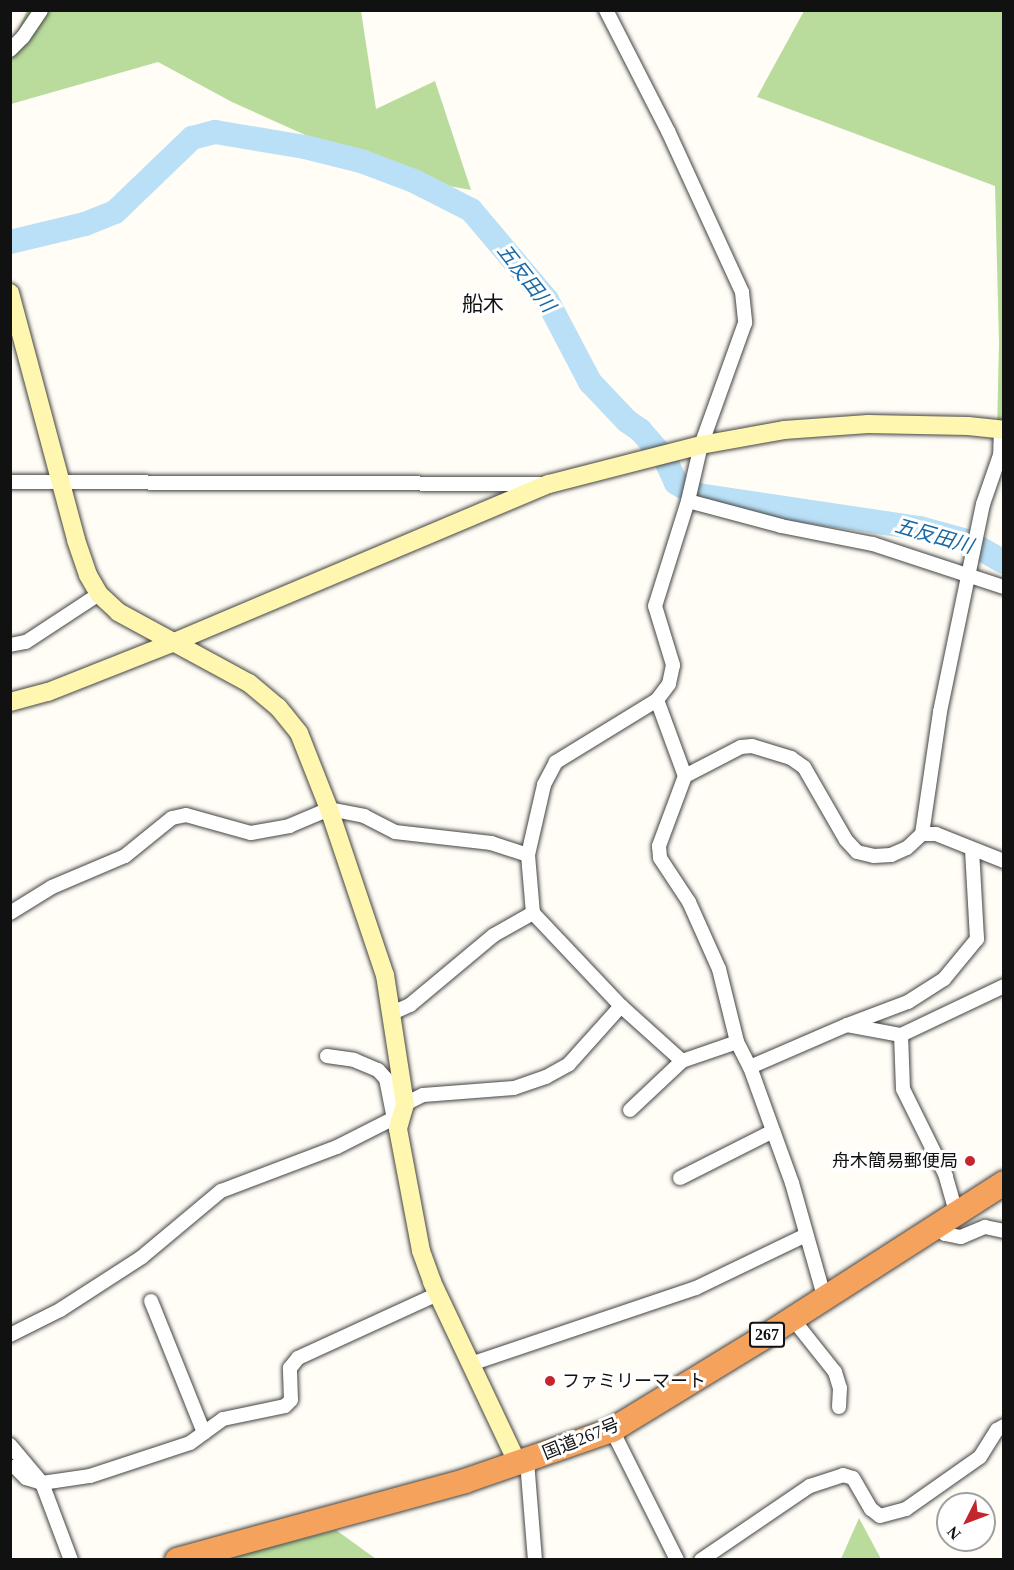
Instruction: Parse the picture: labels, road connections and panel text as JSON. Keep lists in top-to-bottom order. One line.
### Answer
{"streets":{"highway":["267","国道267号"]},"districts":["船木"],"water":["五反田川"],"places":["舟木簡易郵便局","ファミリーマート"],"north":"bottom left"}
